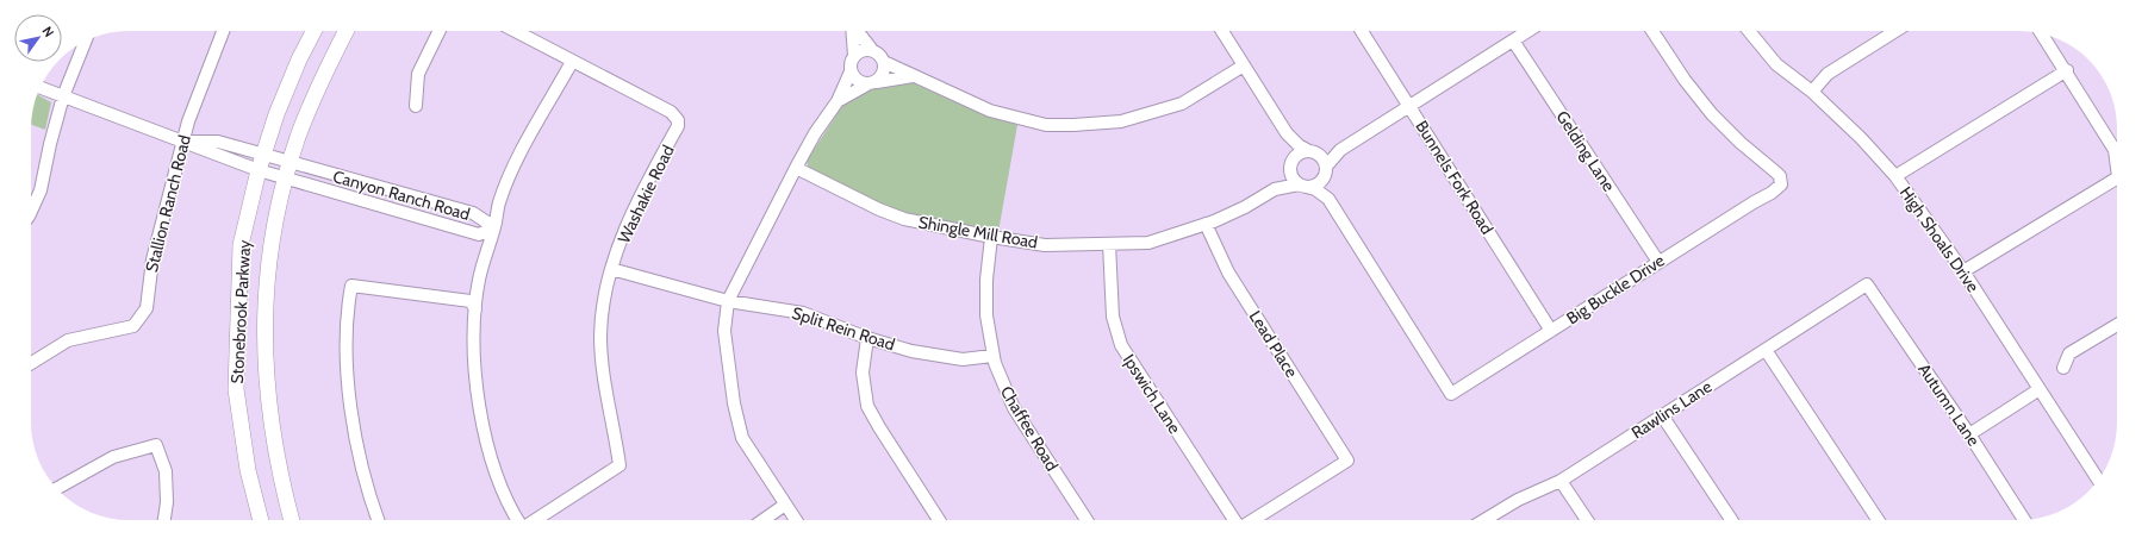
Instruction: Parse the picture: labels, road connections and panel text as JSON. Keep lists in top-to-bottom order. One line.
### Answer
{"streets":{"main road":["Stonebrook Parkway"],"street":["Gelding Lane","Bunnels Fork Road","Washakie Road","Canyon Ranch Road","Stallion Ranch Road","Shingle Mill Road","High Shoals Drive","Big Buckle Drive","Split Rein Road","Lead Place","Ipswich Lane","Autumn Lane","Rawlins Lane","Chaffee Road"]},"crossings":[["Gelding Lane","Big Buckle Drive"],["Bunnels Fork Road","Big Buckle Drive"],["Washakie Road","Split Rein Road"],["Canyon Ranch Road","Stallion Ranch Road"],["Canyon Ranch Road","Stonebrook Parkway"],["Shingle Mill Road","Lead Place"],["Shingle Mill Road","Ipswich Lane"],["Shingle Mill Road","Chaffee Road"],["Split Rein Road","Chaffee Road"],["Autumn Lane","Rawlins Lane"]],"north":"top right"}
